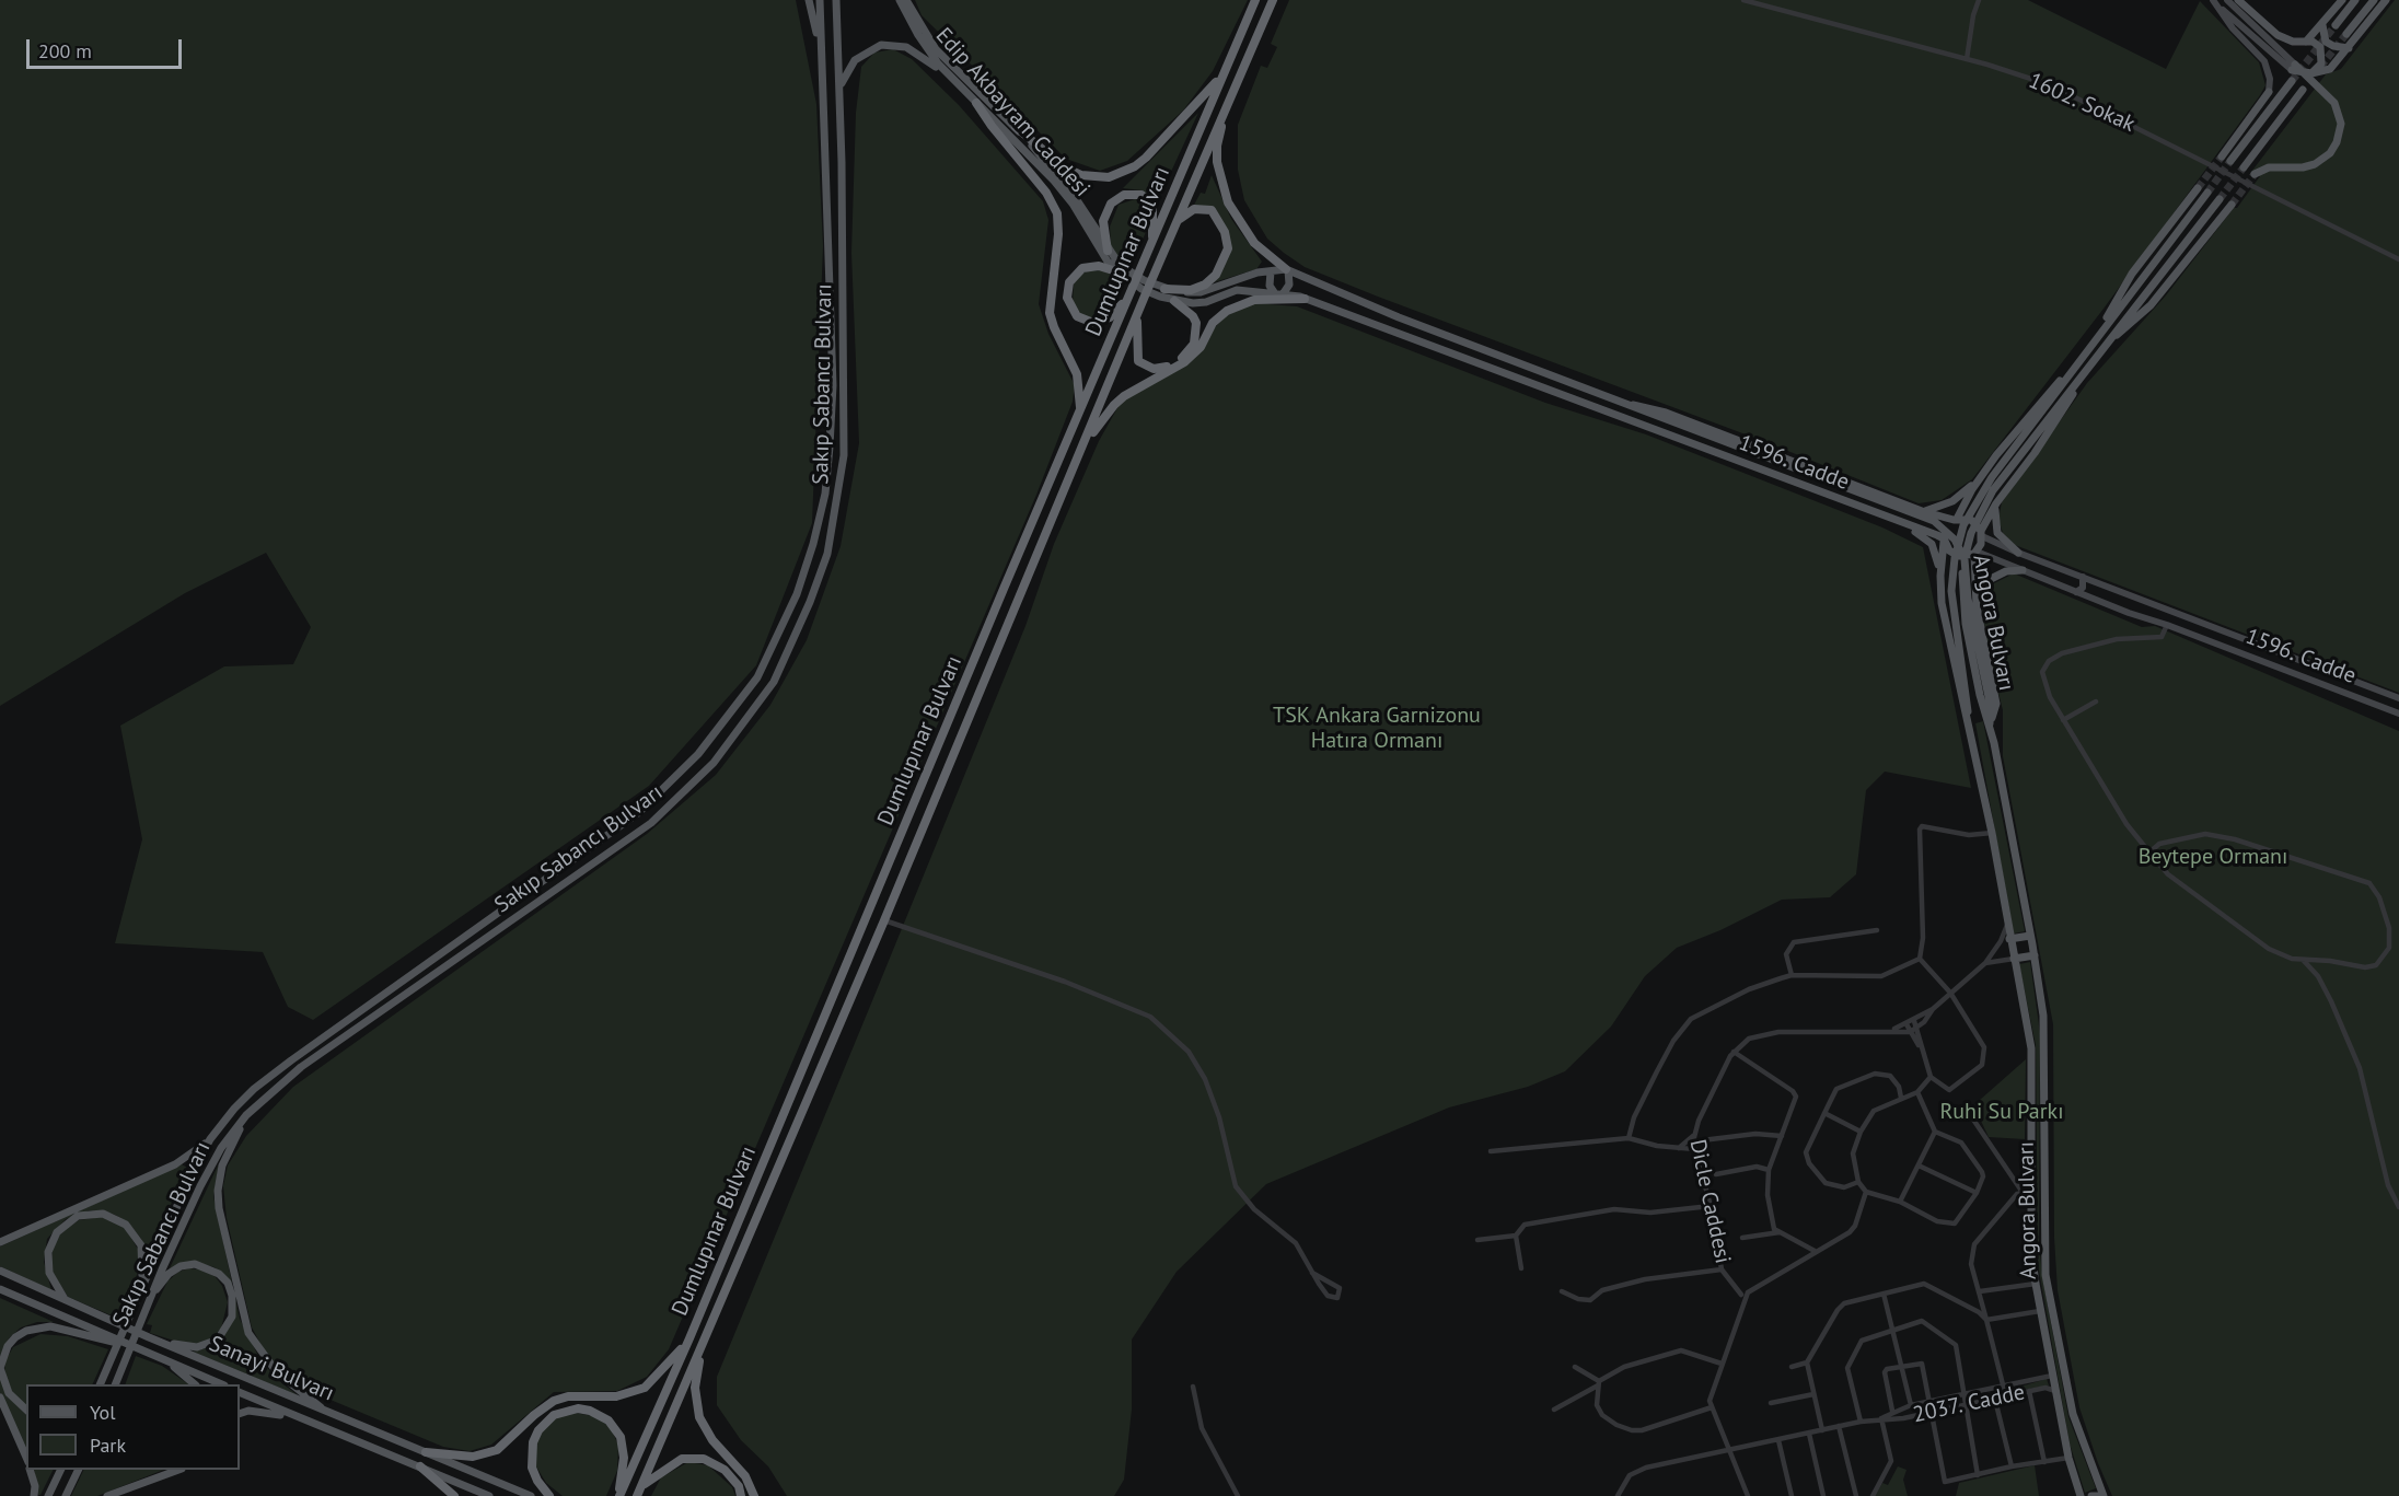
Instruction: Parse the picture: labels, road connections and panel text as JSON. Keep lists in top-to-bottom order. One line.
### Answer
{"streets":{"highway":["Dumlupınar Bulvarı"],"main road":["Edip Akbayram Caddesi","Sakıp Sabancı Bulvarı","1596. Cadde","Angora Bulvarı","Sanayi Bulvarı"],"street":["1602. Sokak","Dicle Caddesi","2037. Cadde"]},"crossings":[["1596. Cadde","Angora Bulvarı"],["Angora Bulvarı","2037. Cadde"]],"parks":["TSK Ankara Garnizonu Hatıra Ormanı","Beytepe Ormanı","Ruhi Su Parkı"],"legend":["Yol","Park"],"scale_bar":"200 m"}
